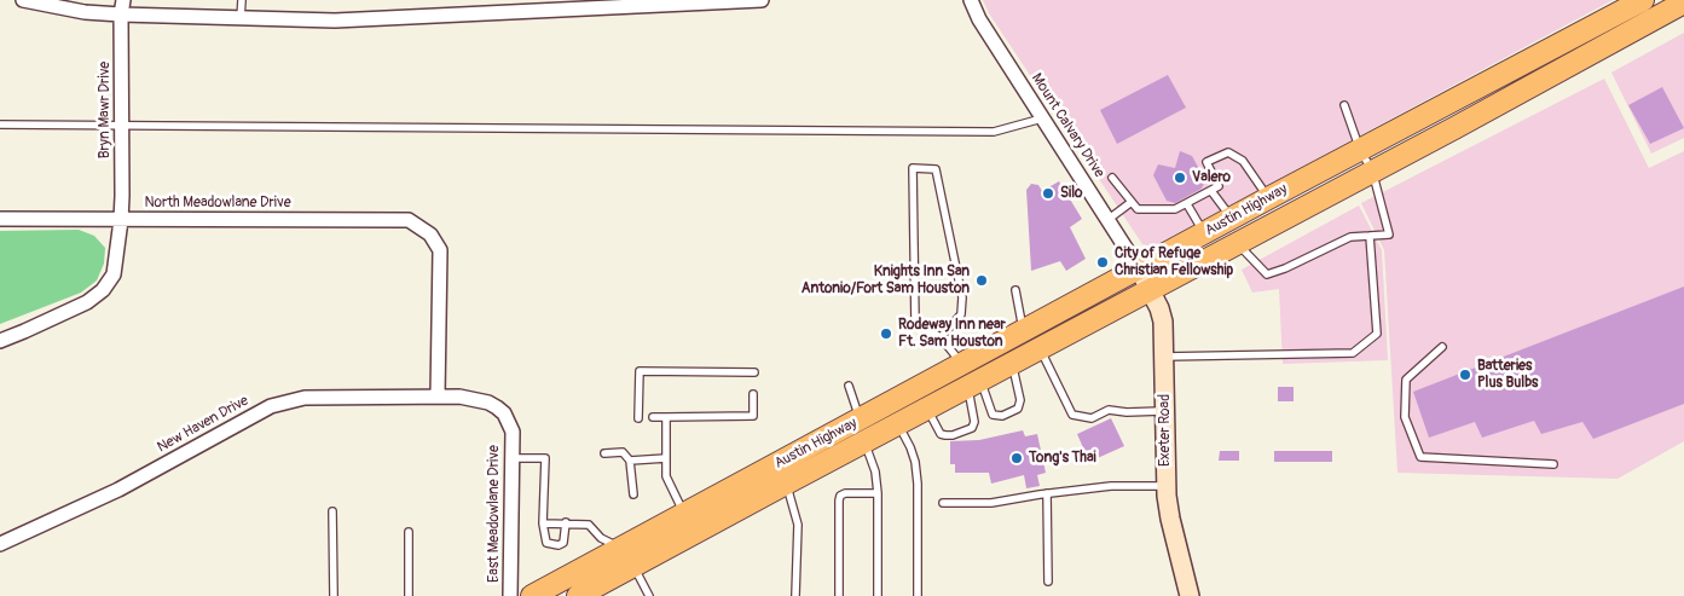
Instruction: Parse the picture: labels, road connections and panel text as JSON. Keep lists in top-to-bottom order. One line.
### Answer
{"streets":{"main road":["Austin Highway"],"street":["Bryn Mawr Drive","Mount Calvary Drive","North Meadowlane Drive","New Haven Drive","Exeter Road","East Meadowlane Drive"]},"crossings":[["Bryn Mawr Drive","North Meadowlane Drive"],["Mount Calvary Drive","Austin Highway"],["Mount Calvary Drive","Exeter Road"],["North Meadowlane Drive","New Haven Drive"],["North Meadowlane Drive","East Meadowlane Drive"],["Austin Highway","Exeter Road"],["New Haven Drive","East Meadowlane Drive"]],"places":["Valero","Silo","City of Refuge Christian Fellowship","Knights Inn San Antonio/Fort Sam Houston","Rodeway Inn near Ft. Sam Houston","Batteries Plus Bulbs","Tong's Thai"]}
